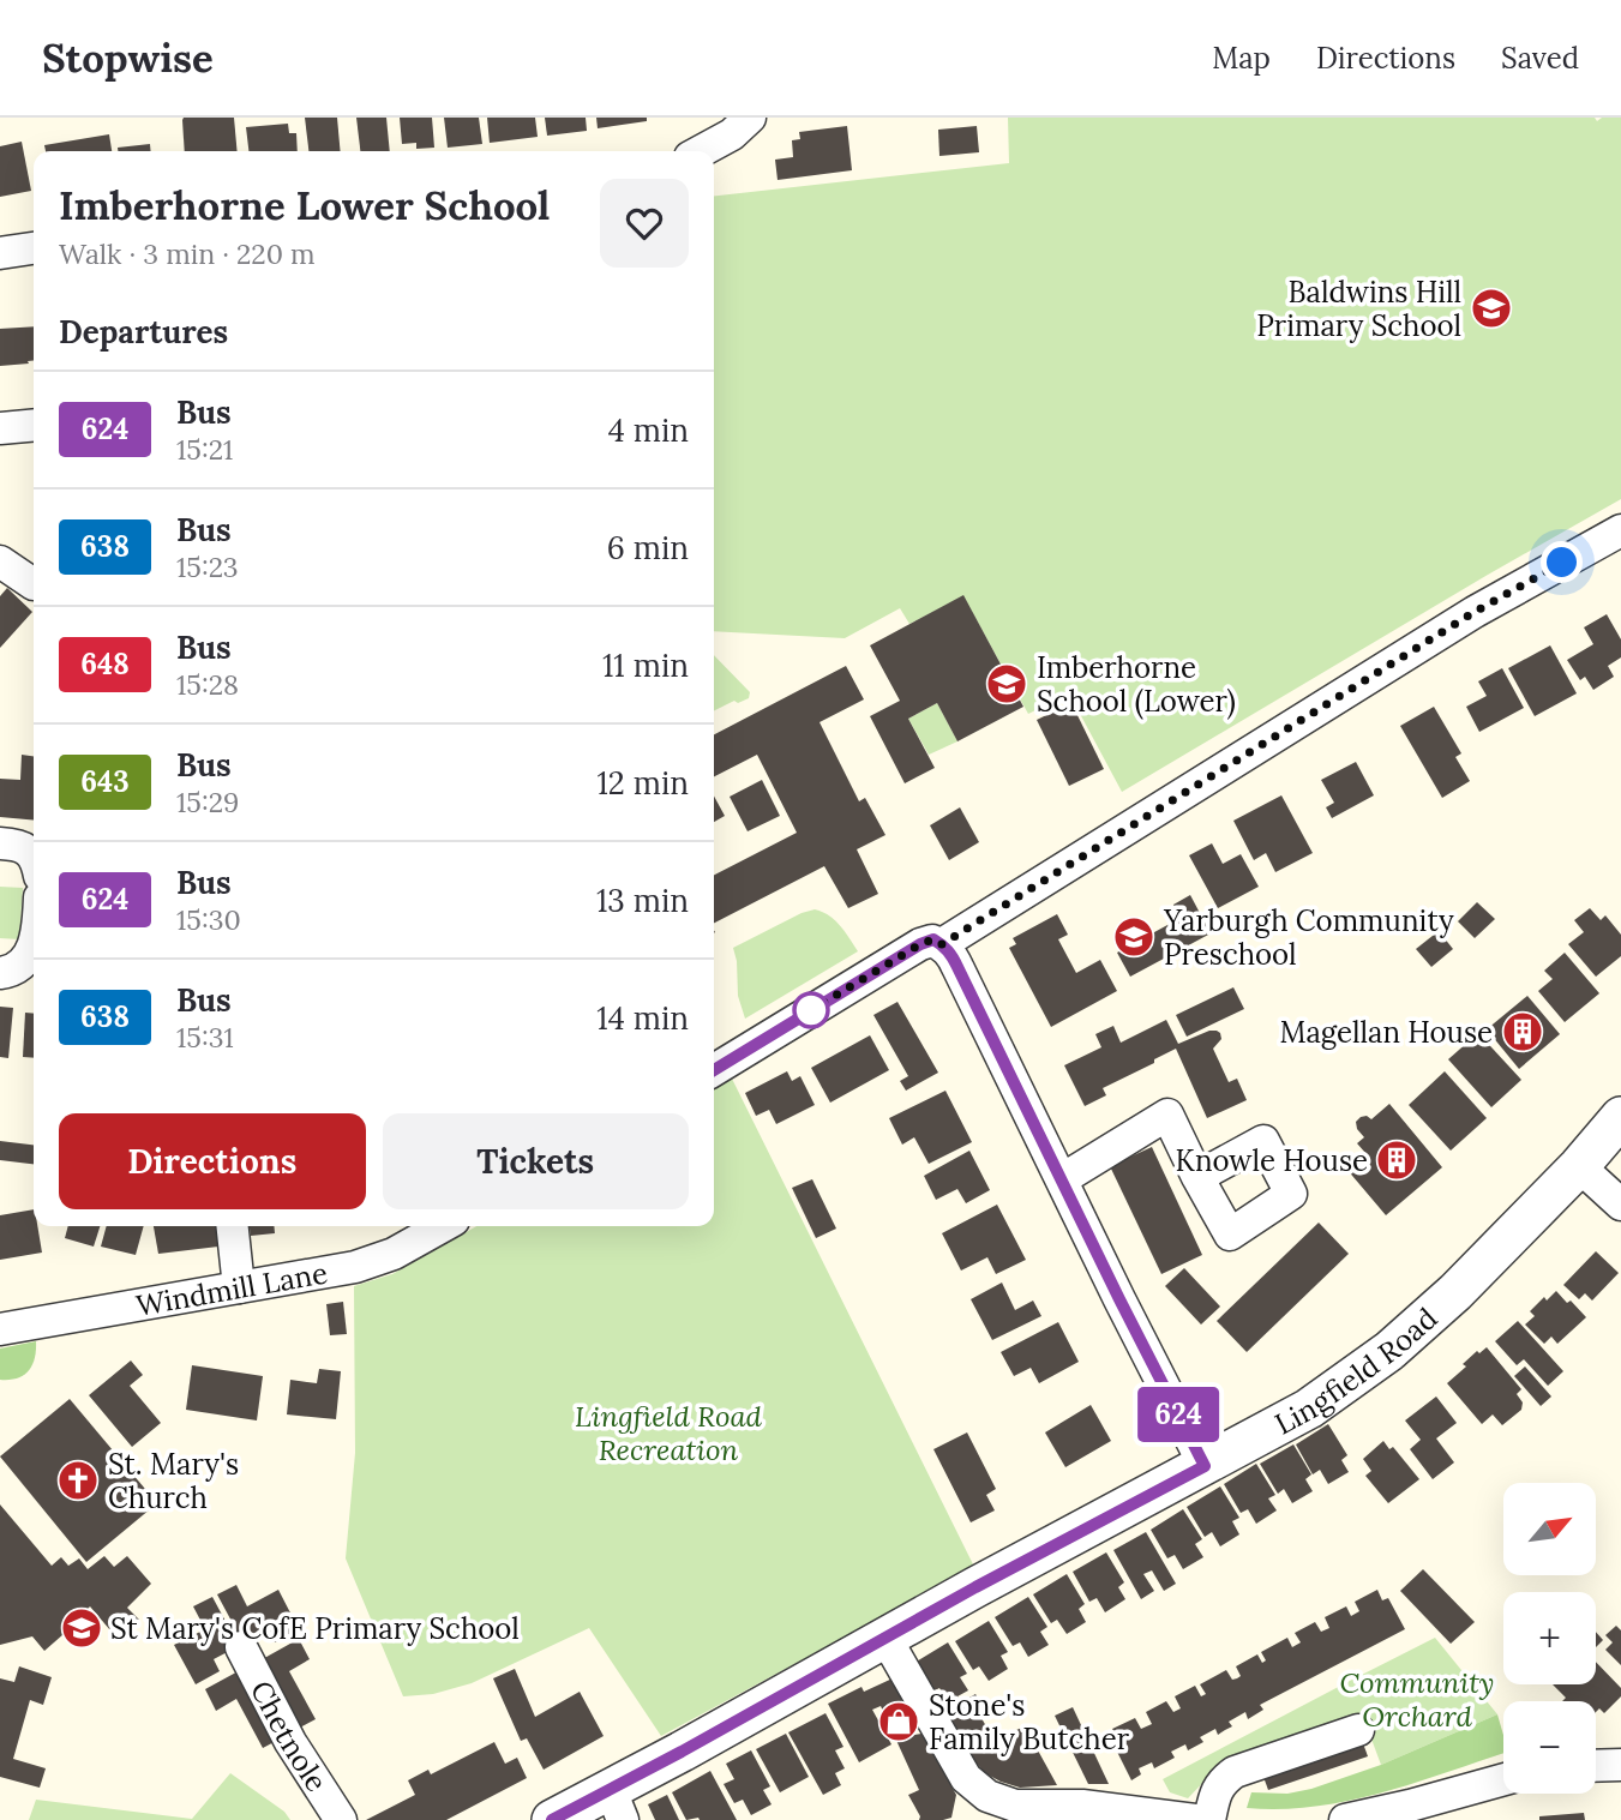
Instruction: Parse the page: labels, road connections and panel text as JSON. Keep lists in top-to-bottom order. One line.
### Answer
{"streets":{"street":["Windmill Lane","Lingfield Road","Chetnole"]},"parks":["Lingfield Road Recreation","Community Orchard"],"places":{"school or university":["Baldwins Hill Primary School","Imberhorne School (Lower)","Yarburgh Community Preschool","St Mary's CofE Primary School"],"building":["Magellan House","Knowle House"],"church":["St. Mary's Church"],"shop":["Stone's Family Butcher"]},"lines":["bus line 624"],"north":"top right","page":{"header":"Stopwise","nav":["Map","Directions","Saved"],"on_map":"624","heading":[["Imberhorne Lower School","Walk · 3 min · 220 m"],"Departures"],"list":[{"mark":"624","name":"Bus","note":"15:21","value":"4 min"},{"mark":"638","name":"Bus","note":"15:23","value":"6 min"},{"mark":"648","name":"Bus","note":"15:28","value":"11 min"},{"mark":"643","name":"Bus","note":"15:29","value":"12 min"},{"mark":"624","name":"Bus","note":"15:30","value":"13 min"},{"mark":"638","name":"Bus","note":"15:31","value":"14 min"}],"buttons":["Directions","Tickets"],"map_buttons":["+","−"]}}
